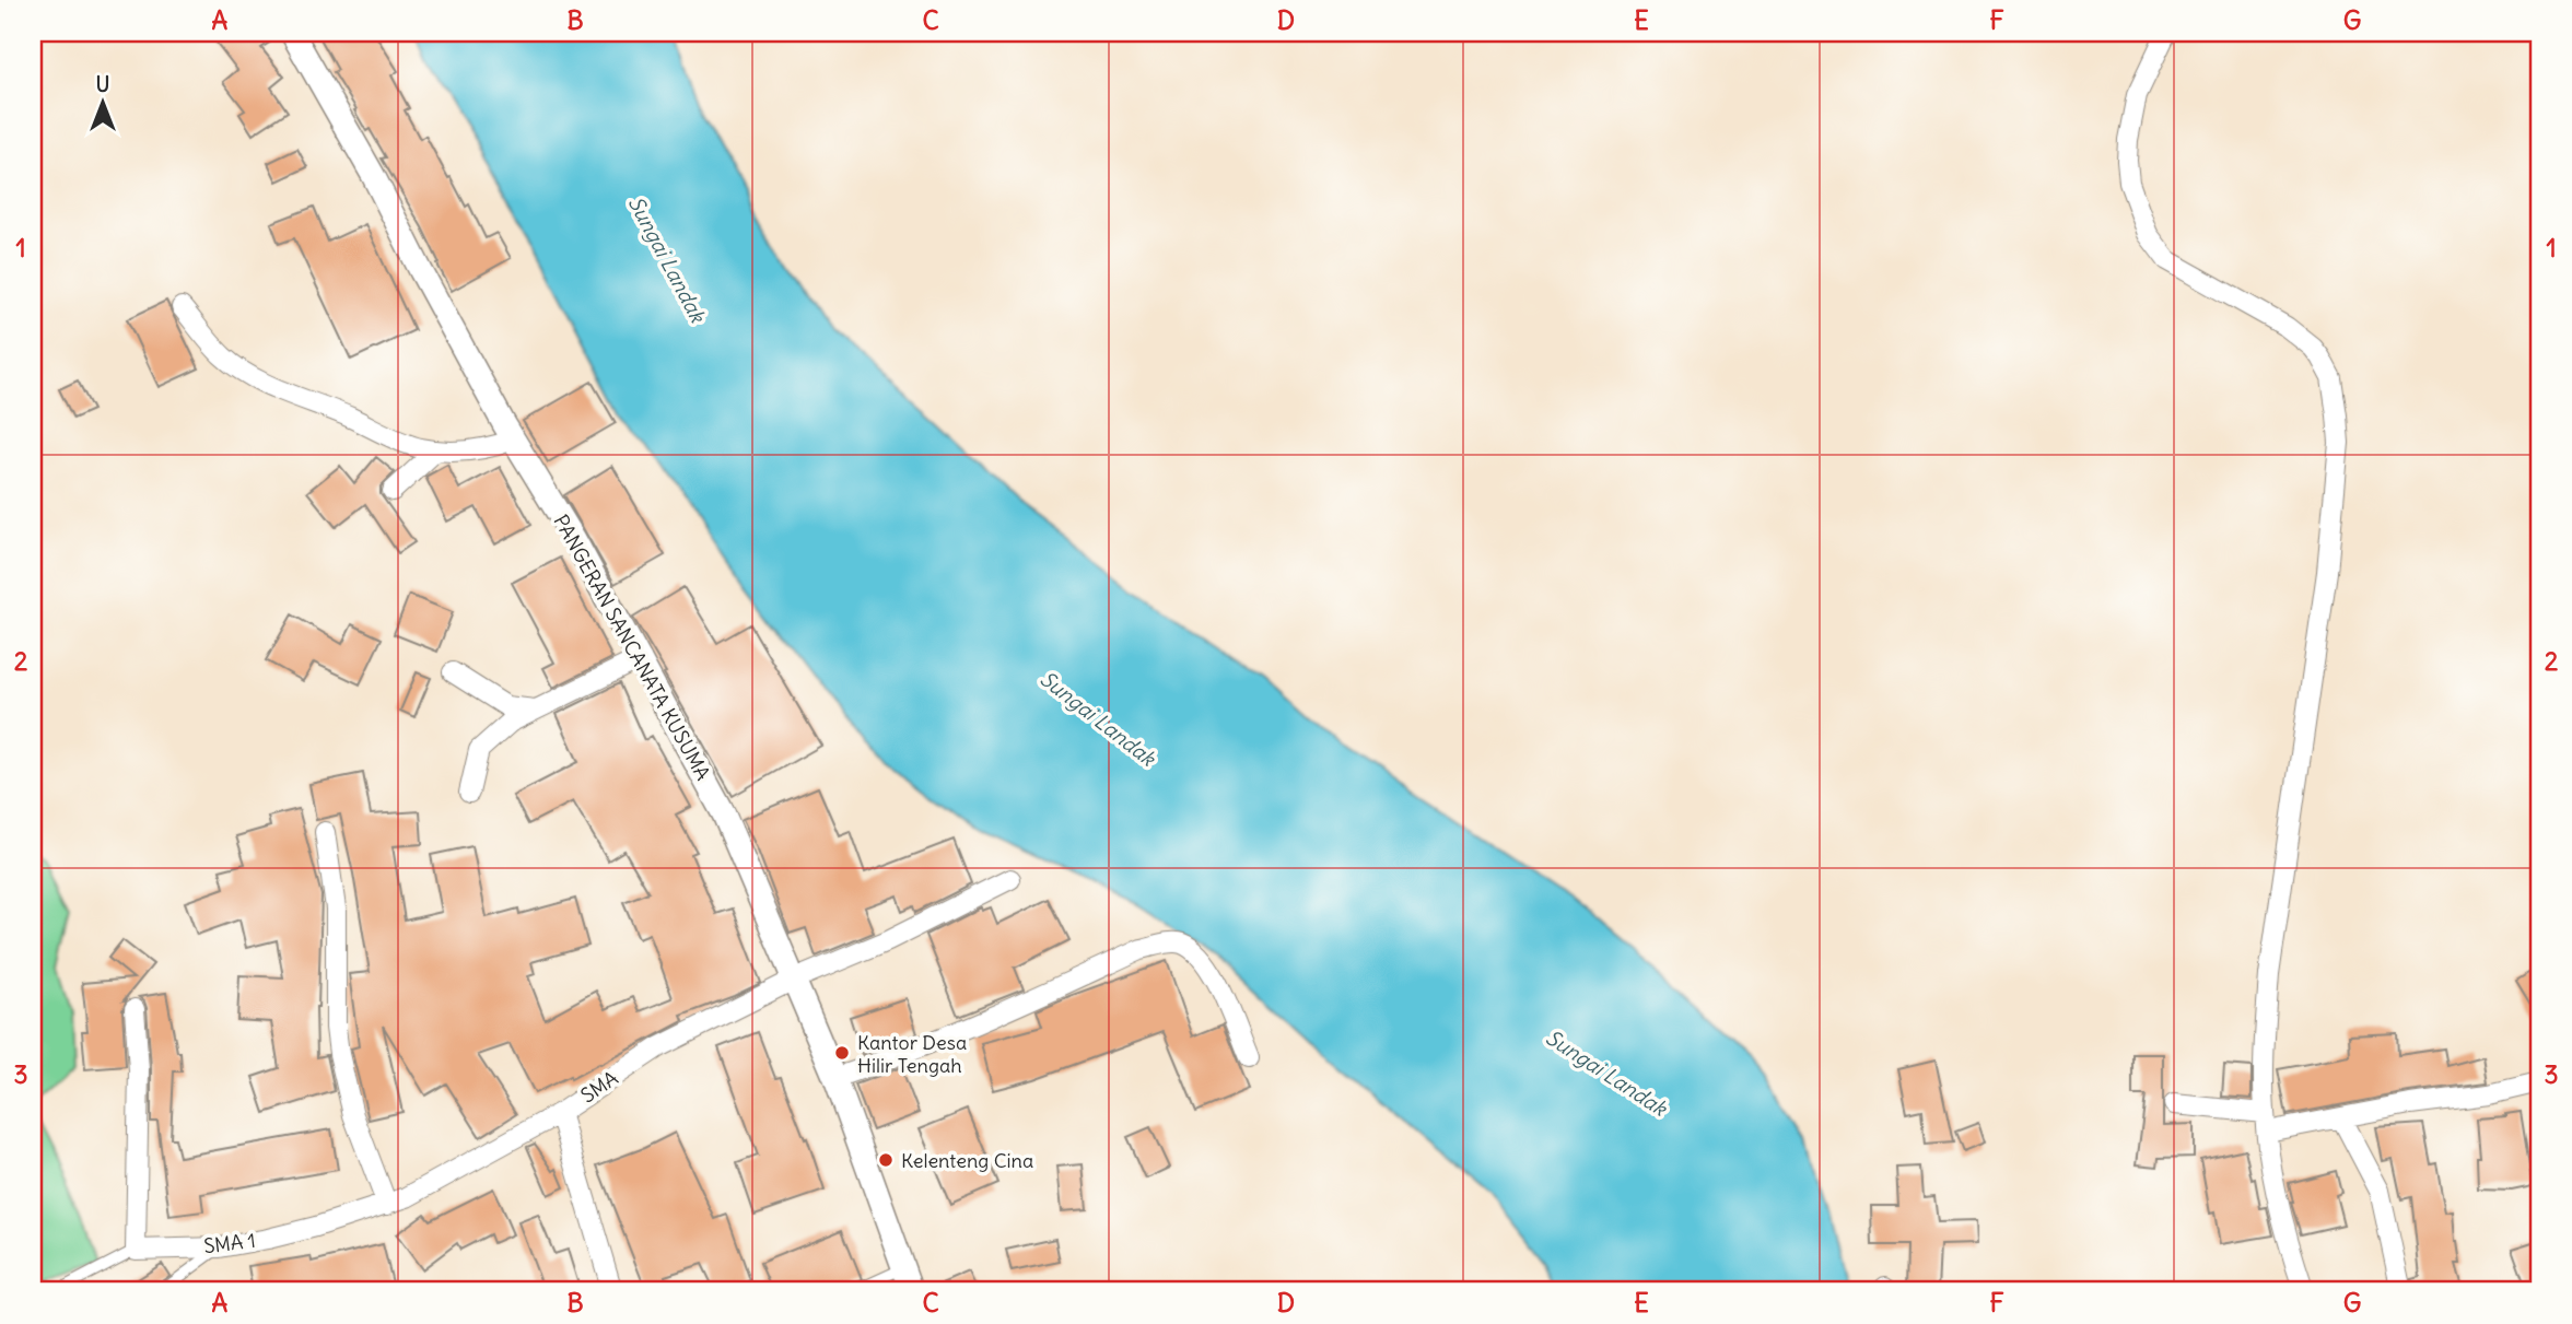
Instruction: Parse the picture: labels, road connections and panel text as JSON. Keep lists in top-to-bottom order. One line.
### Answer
{"streets":{"street":["PANGERAN SANCANATA KUSUMA","SMA","SMA 1"]},"crossings":[["PANGERAN SANCANATA KUSUMA","SMA"],["SMA","SMA 1"]],"water":["Sungai Landak"],"places":["Kantor Desa Hilir Tengah","Kelenteng Cina"],"north":"top","grid":{"columns":["A","B","C","D","E","F","G"],"rows":["1","2","3"]}}
